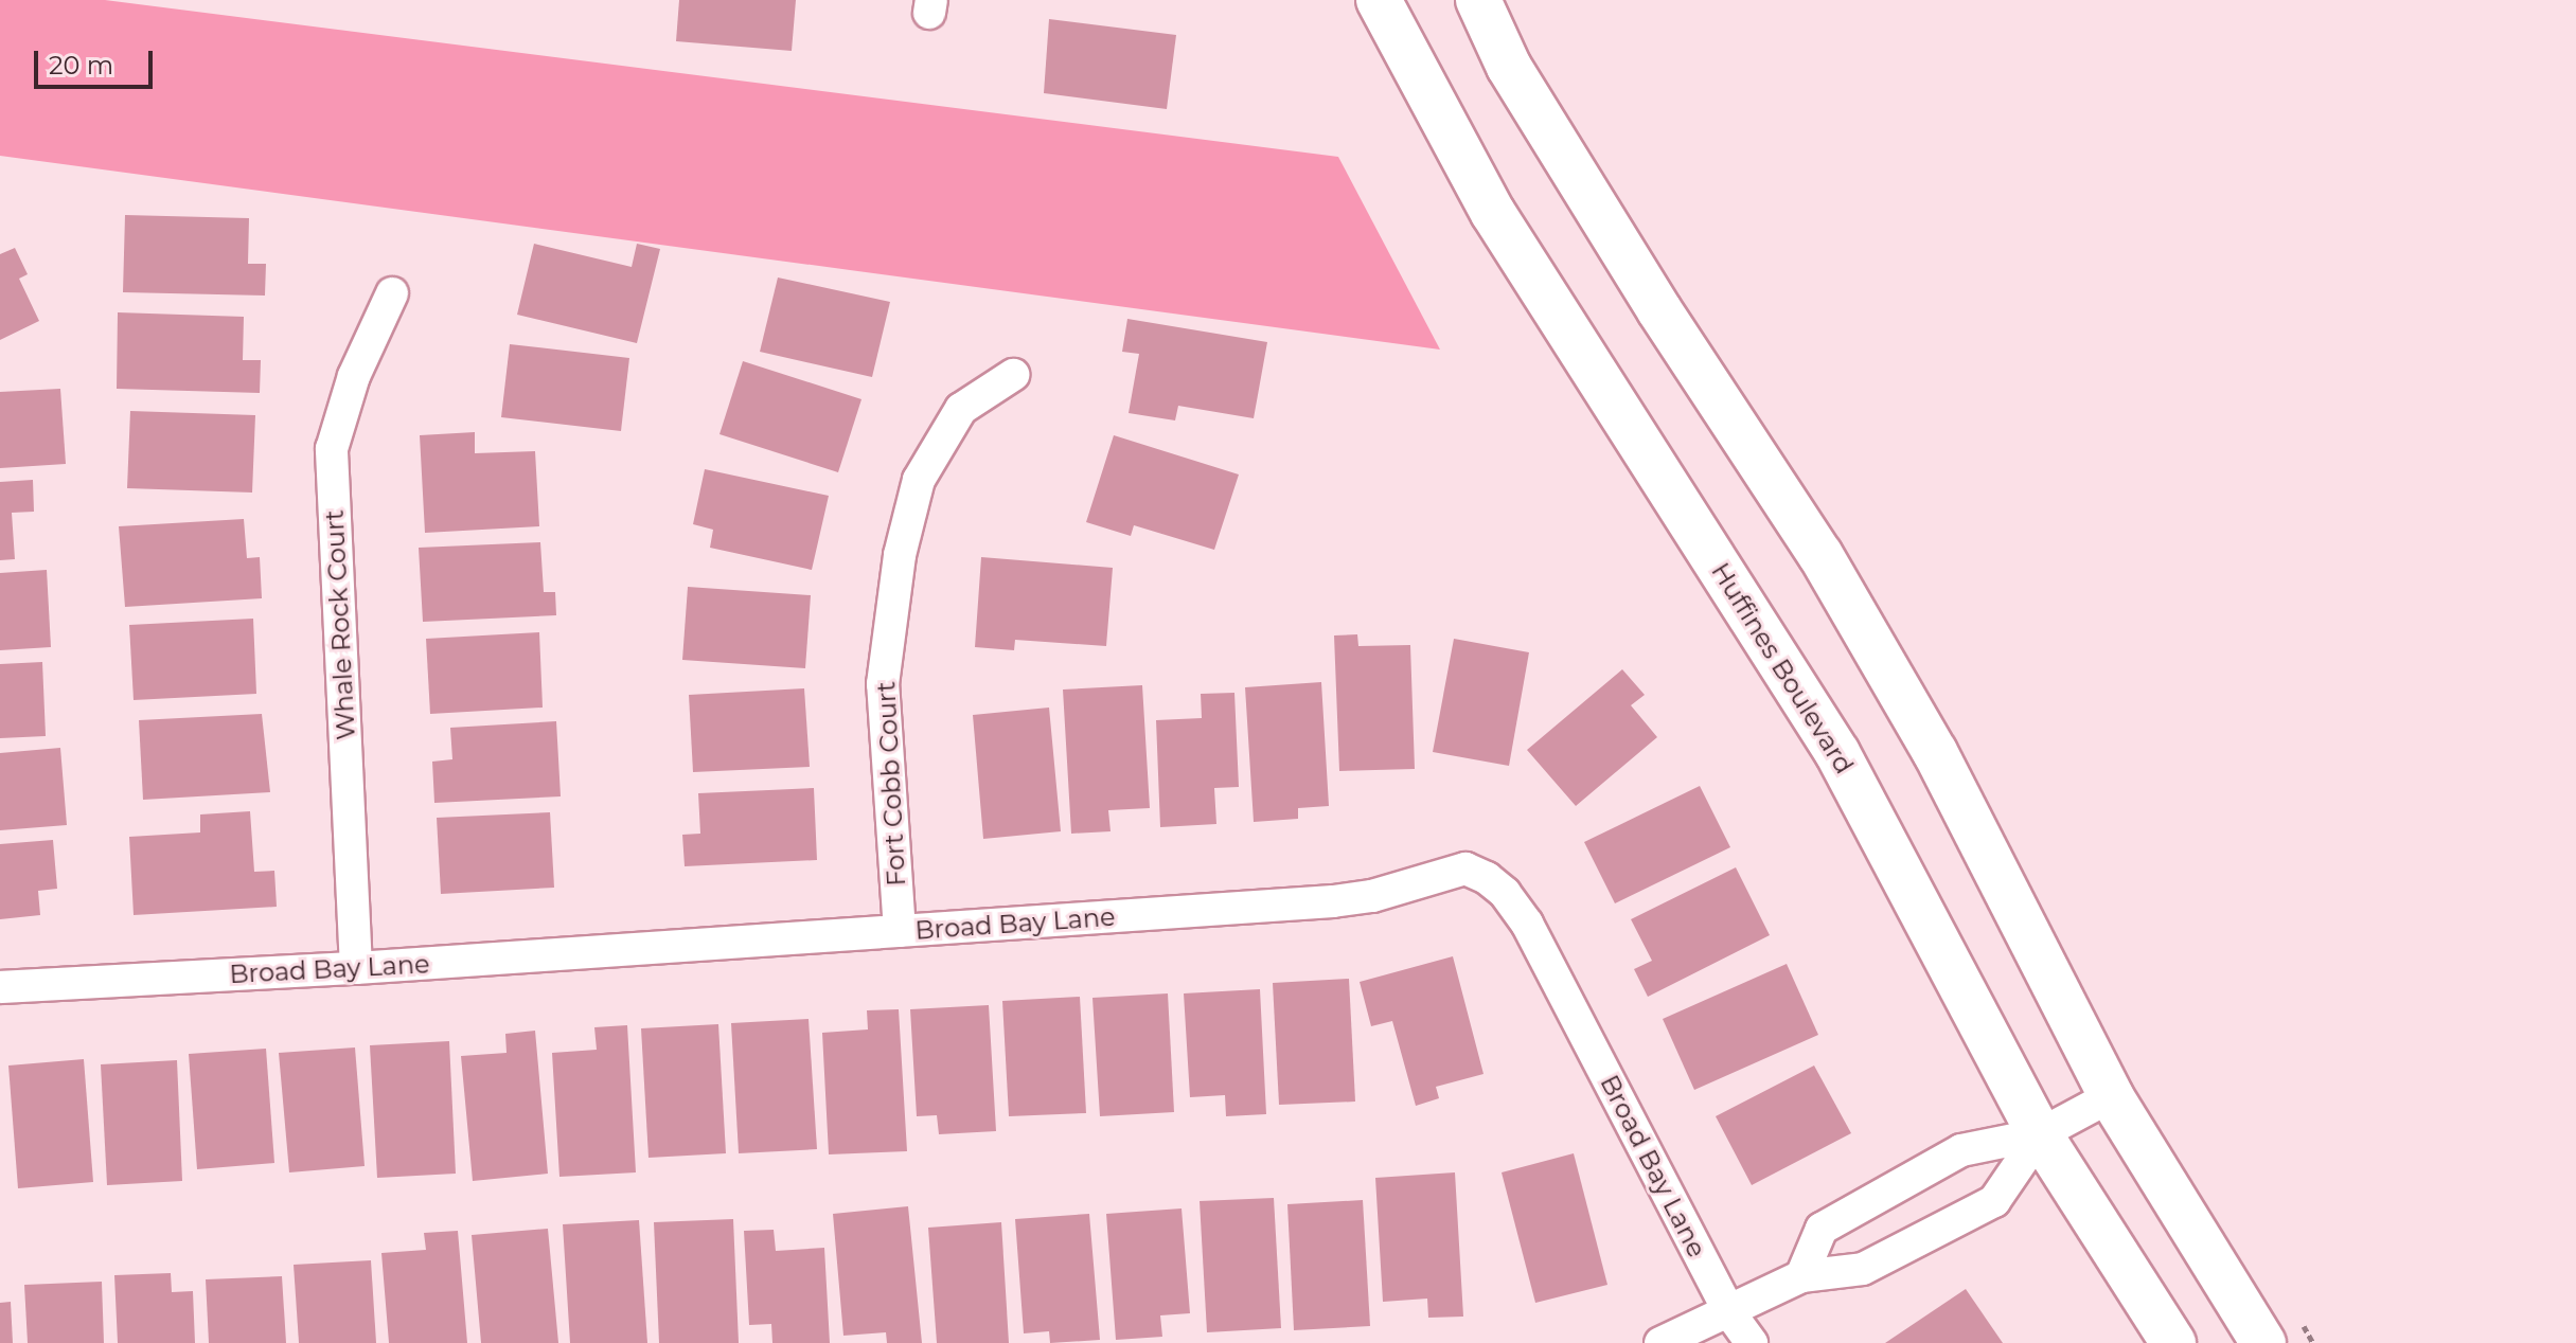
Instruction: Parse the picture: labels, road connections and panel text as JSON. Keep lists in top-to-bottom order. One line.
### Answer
{"streets":{"main road":["Huffines Boulevard"],"street":["Whale Rock Court","Fort Cobb Court","Broad Bay Lane"]},"crossings":[["Whale Rock Court","Broad Bay Lane"],["Fort Cobb Court","Broad Bay Lane"]],"scale_bar":"20 m"}
